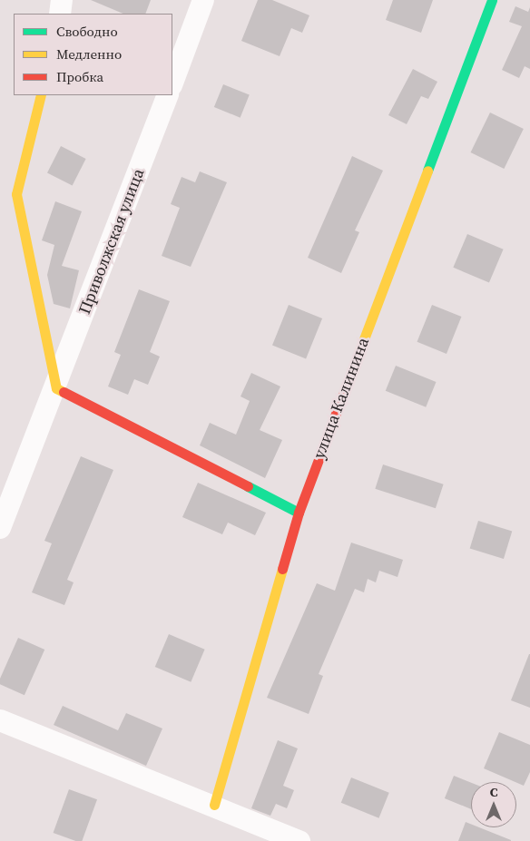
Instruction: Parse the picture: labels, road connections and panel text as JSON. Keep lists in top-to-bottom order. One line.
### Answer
{"streets":{"street":["Приволжская улица","улица Калинина"]},"legend":["Свободно","Медленно","Пробка"],"north":"top"}
